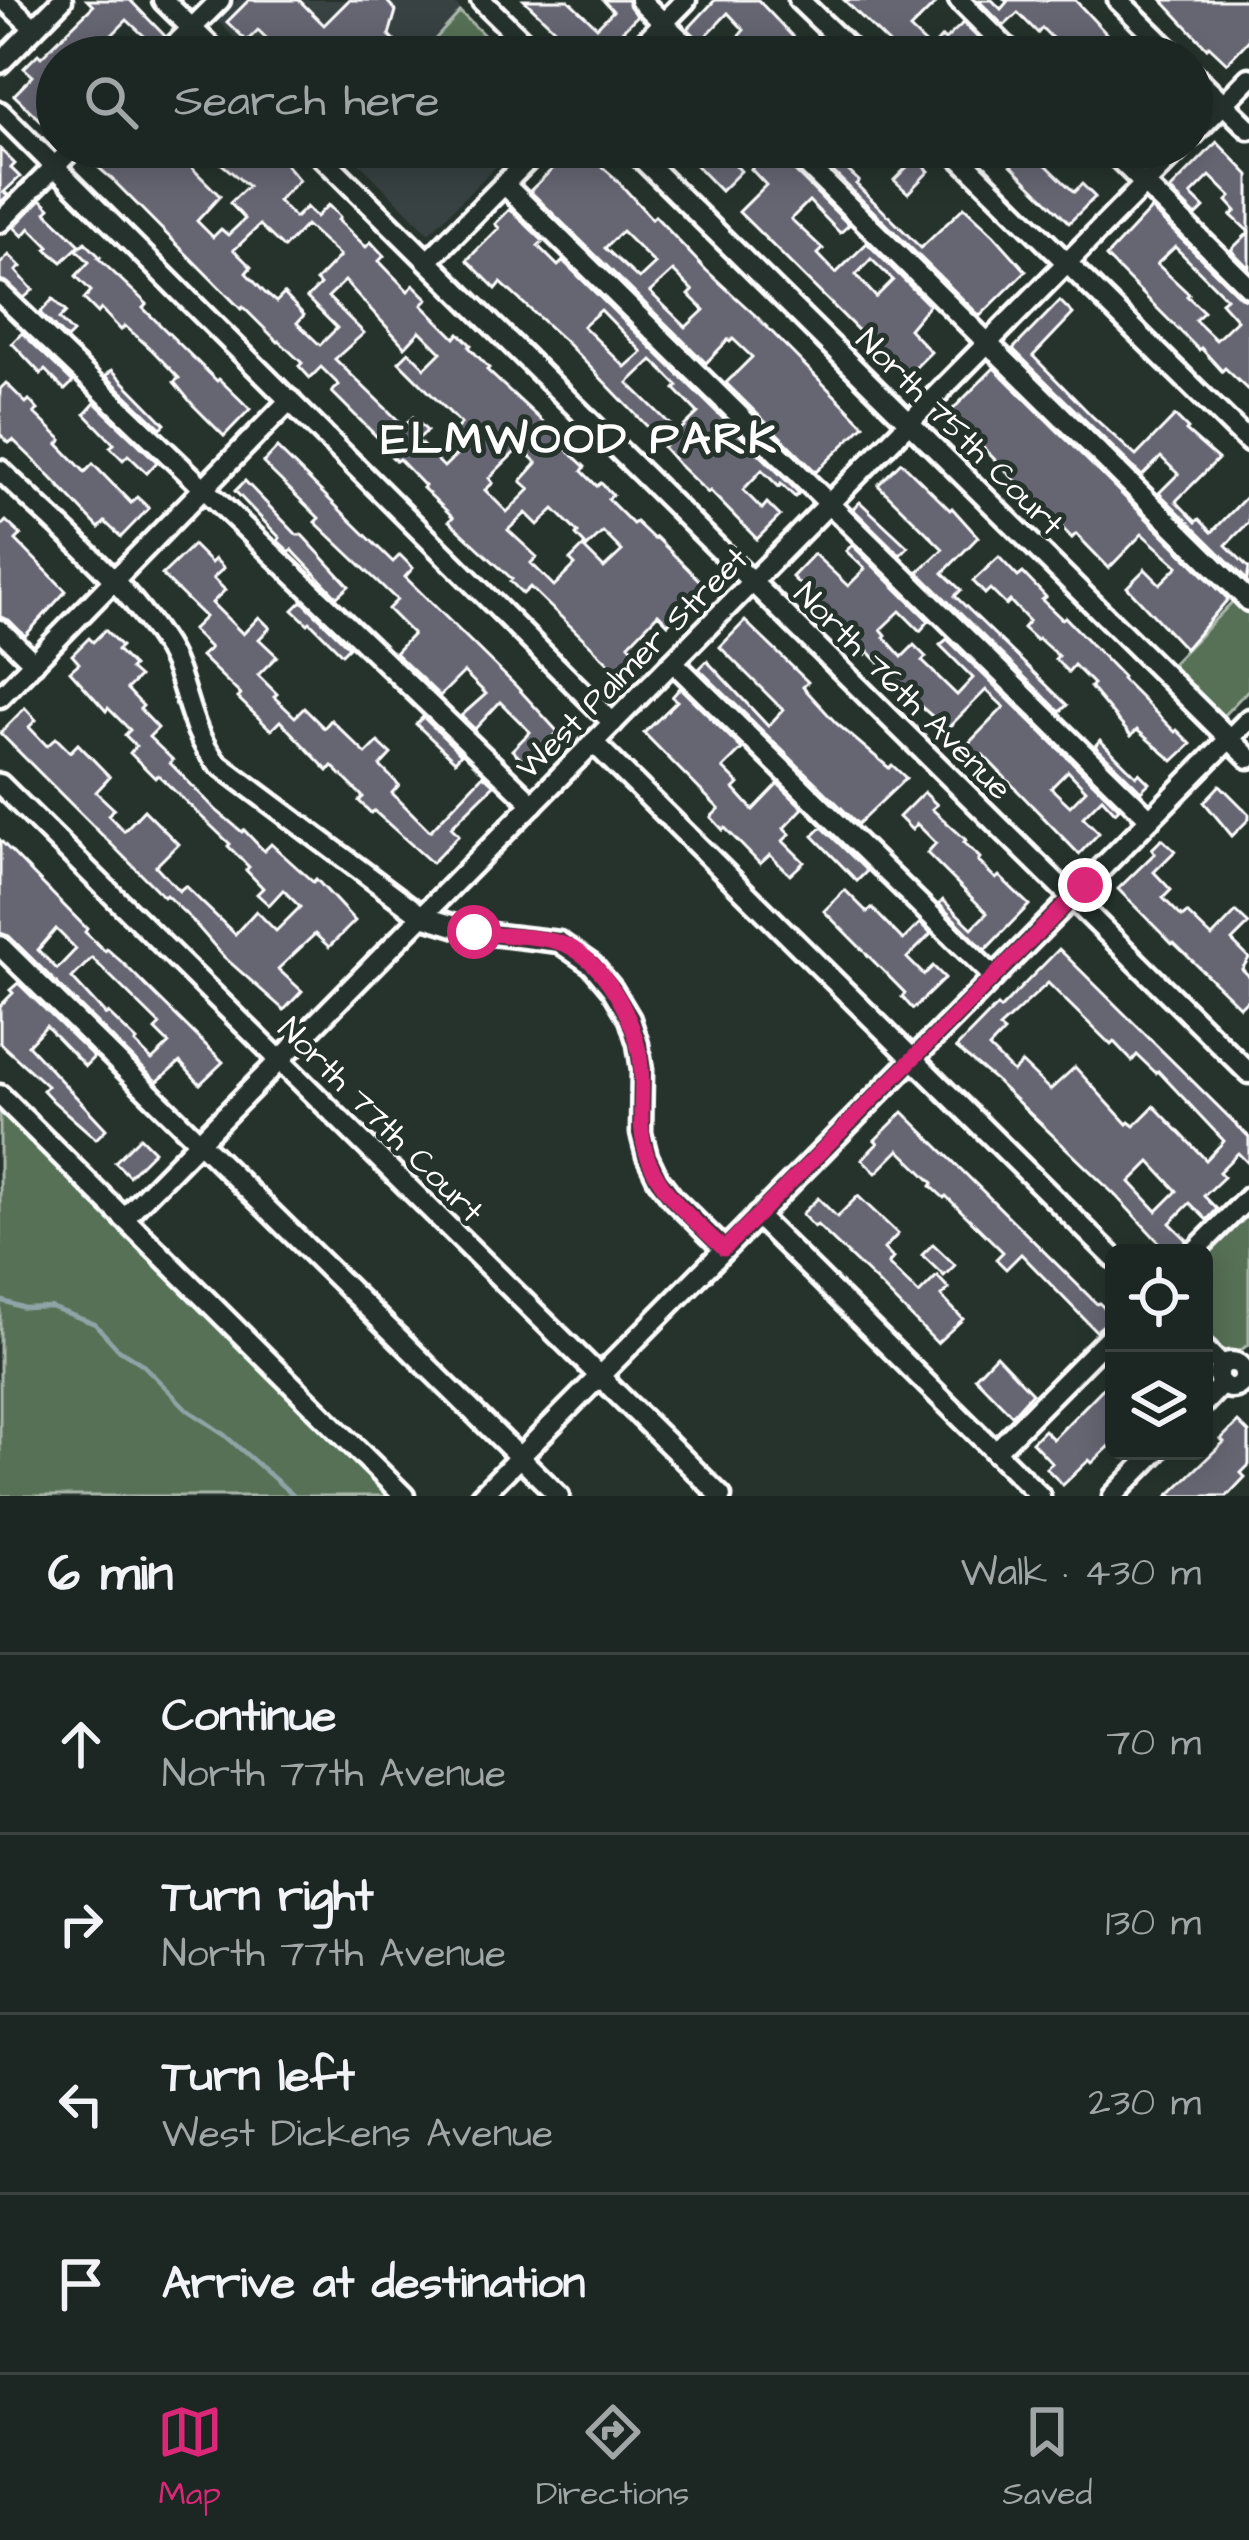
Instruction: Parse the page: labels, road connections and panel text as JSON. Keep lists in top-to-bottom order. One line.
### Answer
{"streets":{"street":["North 75th Court","West Palmer Street","North 76th Avenue","North 77th Court"]},"crossings":[["North 75th Court","West Palmer Street"],["West Palmer Street","North 76th Avenue"],["West Palmer Street","North 77th Court"]],"districts":["ELMWOOD PARK"],"page":{"search":"Search here","heading":["6 min","Walk · 430 m"],"list":[["Continue","North 77th Avenue","70 m"],["Turn right","North 77th Avenue","130 m"],["Turn left","West Dickens Avenue","230 m"],"Arrive at destination"],"nav":["Map","Directions","Saved"]}}
